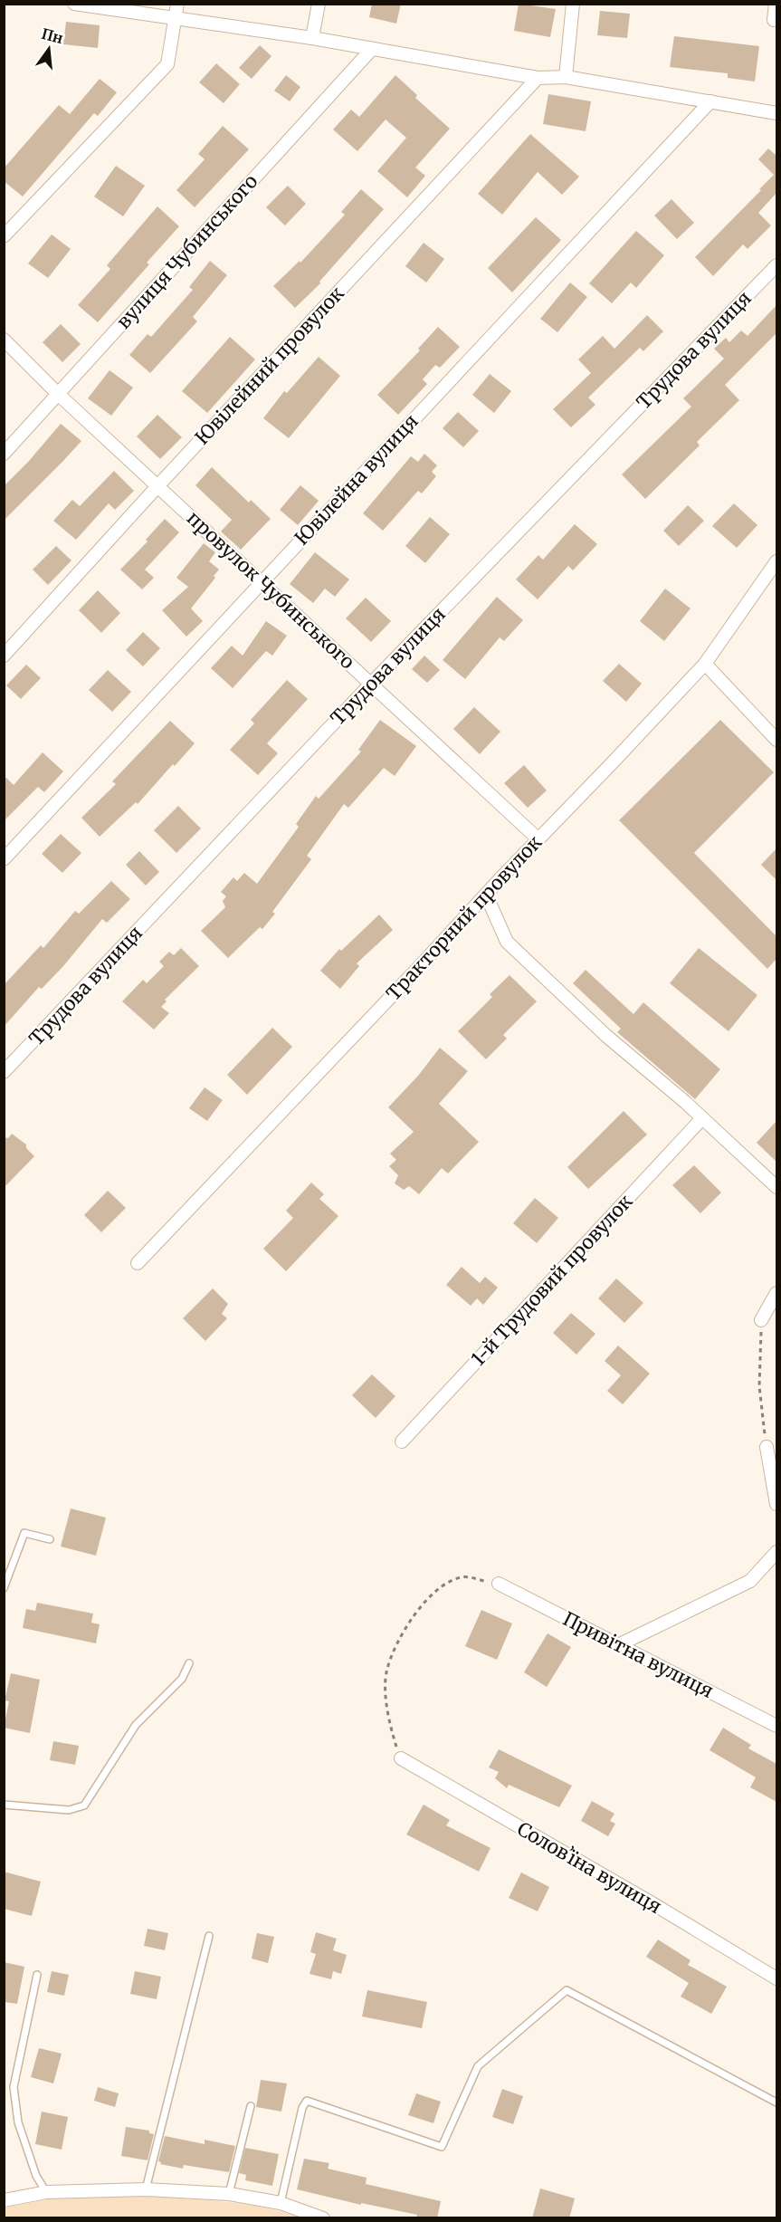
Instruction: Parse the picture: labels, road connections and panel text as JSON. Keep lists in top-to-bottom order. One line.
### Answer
{"streets":{"street":["вулиця Чубинського","Трудова вулиця","Ювілейний провулок","Ювілейна вулиця","провулок Чубинського","Тракторний провулок","1-й Трудовий провулок","Привітна вулиця","Соловʼїна вулиця"]},"crossings":[["вулиця Чубинського","провулок Чубинського"],["Трудова вулиця","провулок Чубинського"],["Ювілейний провулок","провулок Чубинського"],["Ювілейна вулиця","провулок Чубинського"],["провулок Чубинського","Тракторний провулок"]],"north":"top"}
